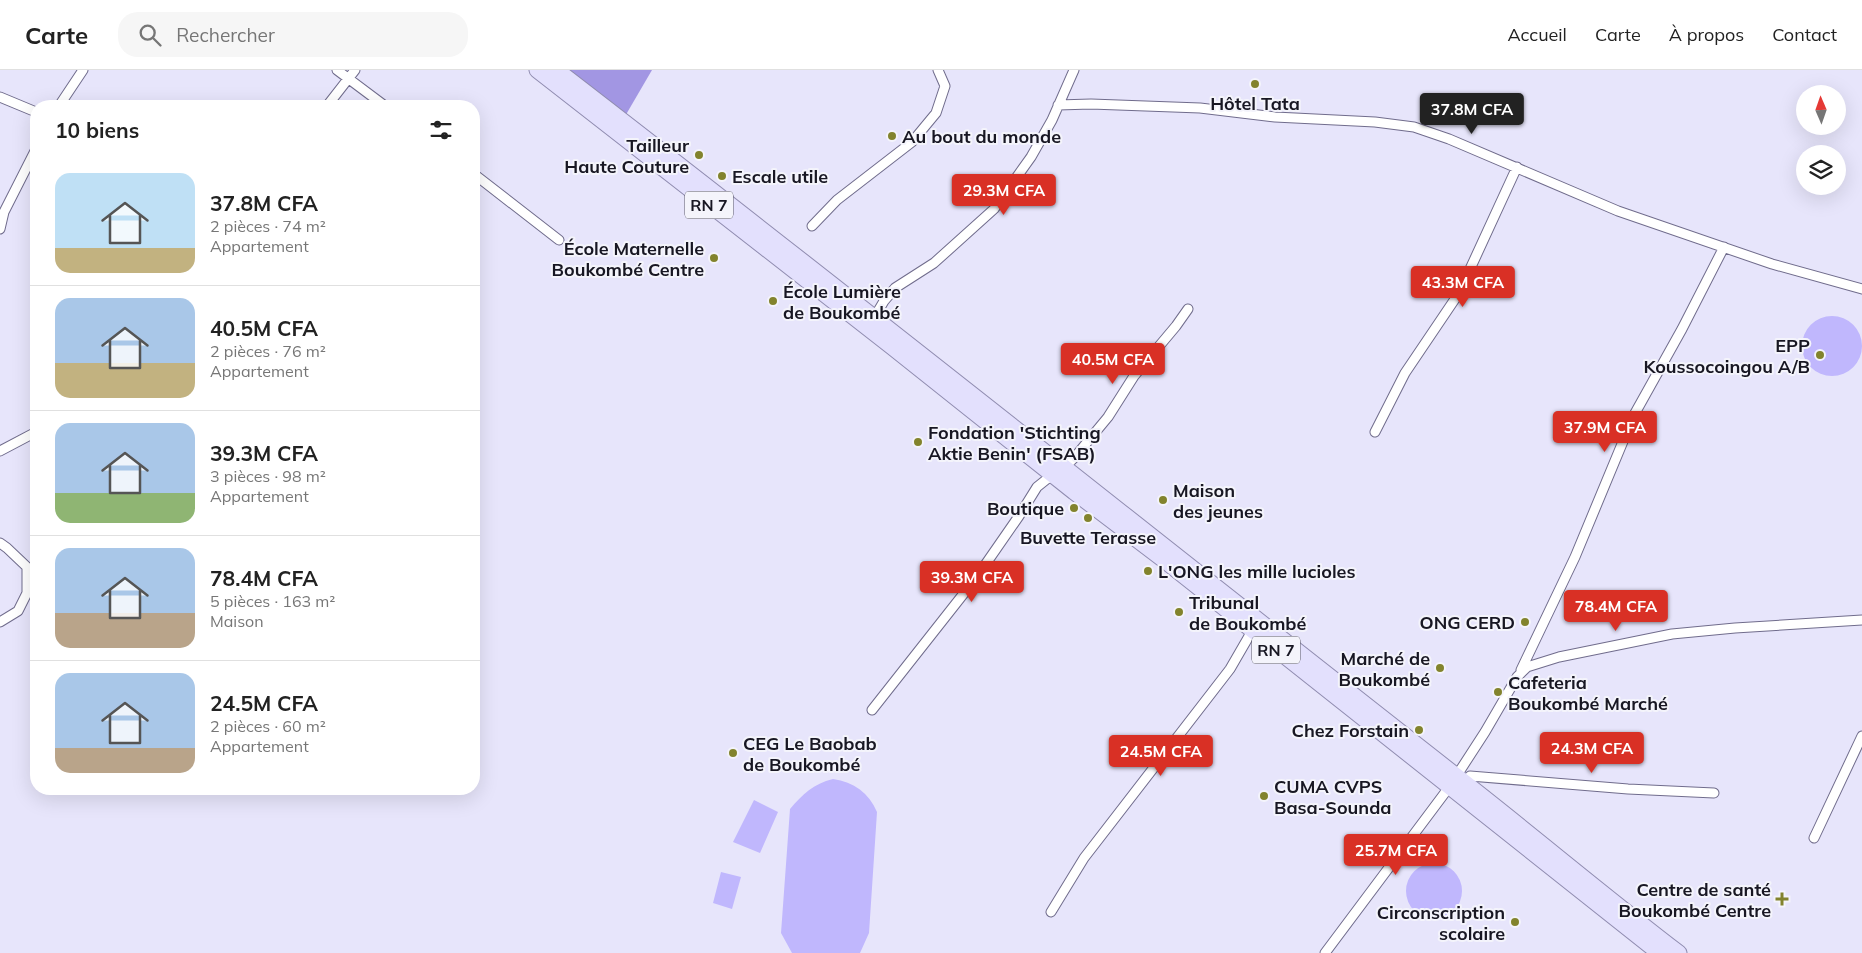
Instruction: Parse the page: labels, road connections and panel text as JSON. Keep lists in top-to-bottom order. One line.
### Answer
{"streets":{"main road":["RN 7"]},"places":{"other":["Hôtel Tata","Au bout du monde","Tailleur Haute Couture","Escale utile","École Maternelle Boukombé Centre","École Lumière de Boukombé","EPP Koussocoingou A/B","Fondation 'Stichting Aktie Benin' (FSAB)","Maison des jeunes","Boutique","Buvette Terasse","L'ONG les mille lucioles","Tribunal de Boukombé","ONG CERD","Marché de Boukombé","Cafeteria Boukombé Marché","Chez Forstain","CEG Le Baobab de Boukombé","CUMA CVPS Basa-Sounda","Circonscription scolaire"],"health":["Centre de santé Boukombé Centre"]},"north":"top","page":{"header":"Carte","search":"Rechercher","nav":["Accueil","Carte","À propos","Contact"],"price":["37.8M CFA","29.3M CFA","43.3M CFA","40.5M CFA","37.9M CFA","39.3M CFA","78.4M CFA","24.3M CFA","24.5M CFA","25.7M CFA"],"heading":"10 biens","list":[{"name":"37.8M CFA","note":"2 pièces · 74 m² · Appartement"},{"name":"40.5M CFA","note":"2 pièces · 76 m² · Appartement"},{"name":"39.3M CFA","note":"3 pièces · 98 m² · Appartement"},{"name":"78.4M CFA","note":"5 pièces · 163 m² · Maison"},{"name":"24.5M CFA","note":"2 pièces · 60 m² · Appartement"}]}}
